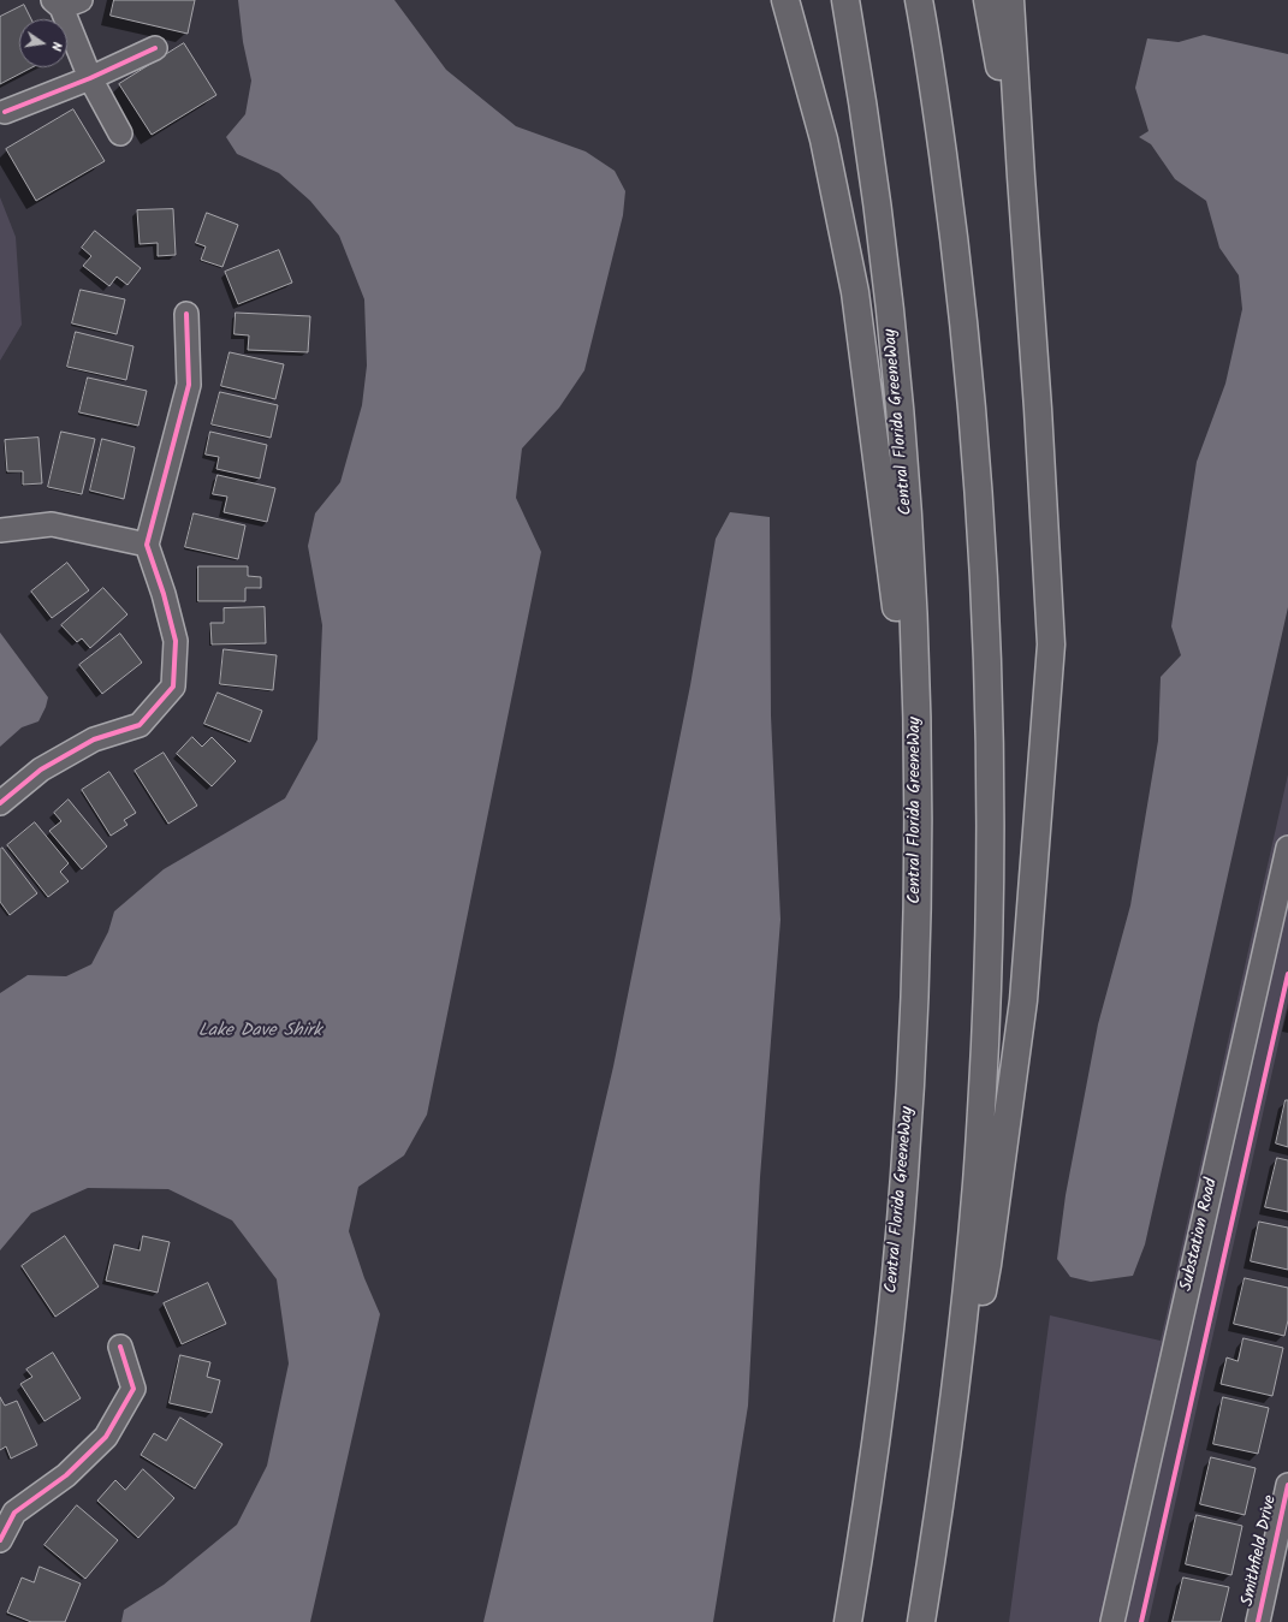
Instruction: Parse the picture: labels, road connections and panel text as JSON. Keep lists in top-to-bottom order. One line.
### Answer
{"streets":{"highway":["Central Florida GreeneWay"],"street":["Substation Road","Smithfield Drive"]},"water":["Lake Dave Shirk"],"north":"right"}
